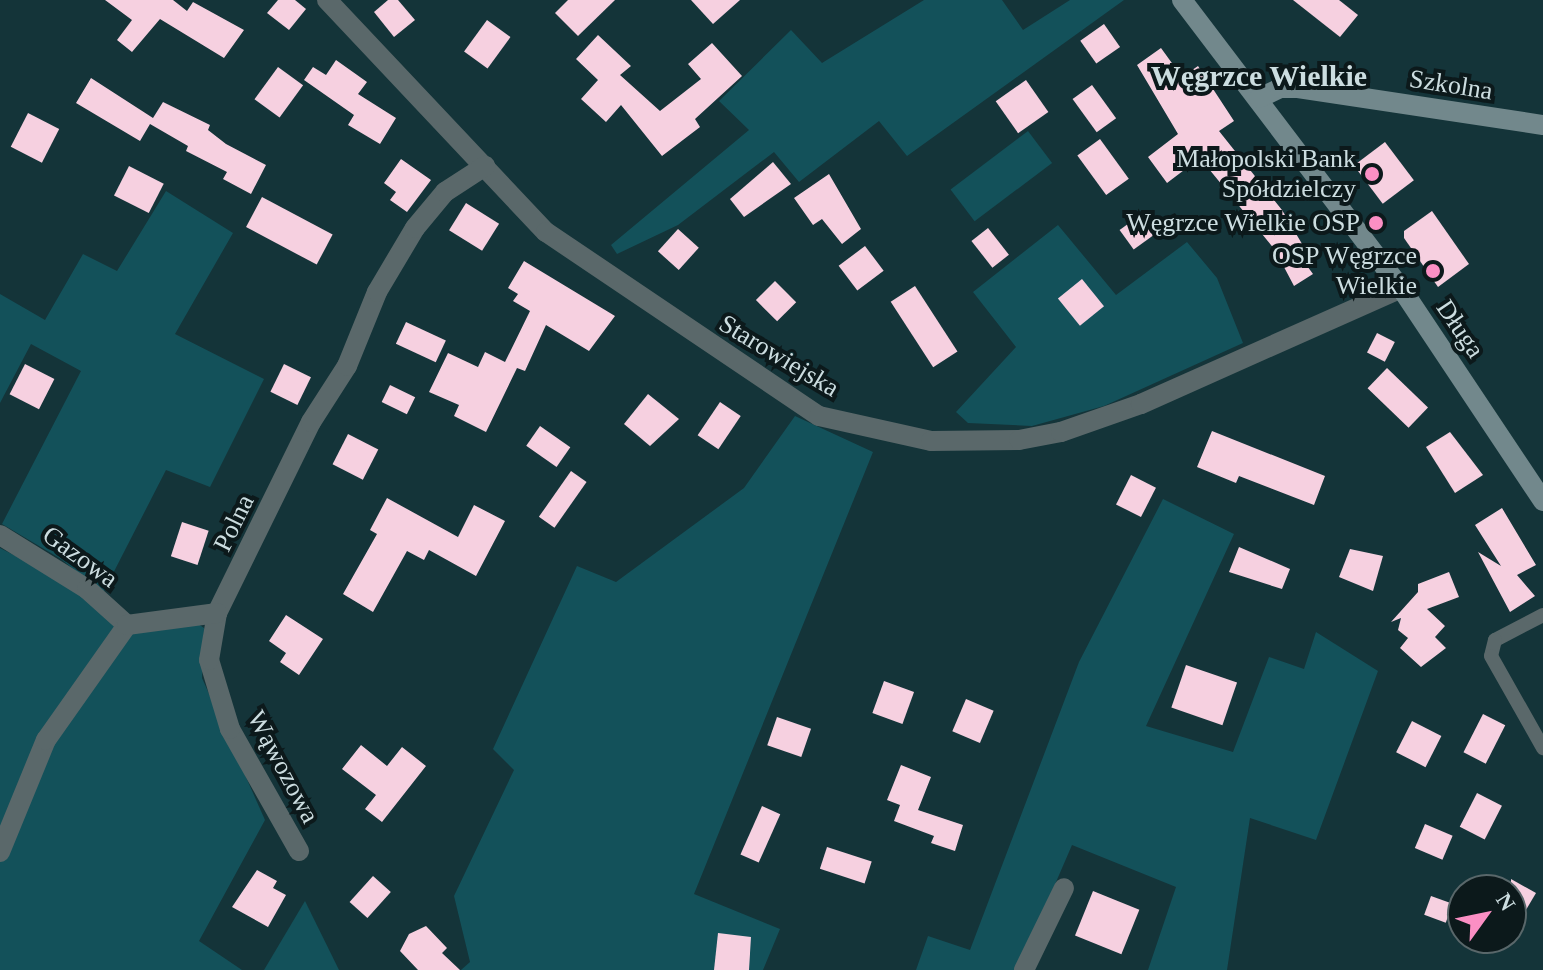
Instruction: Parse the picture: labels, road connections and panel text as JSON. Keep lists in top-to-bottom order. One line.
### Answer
{"streets":{"street":["Szkolna","Długa","Starowiejska","Polna","Gazowa","Wąwozowa"]},"crossings":[["Szkolna","Długa"],["Długa","Starowiejska"],["Starowiejska","Polna"],["Polna","Wąwozowa"]],"districts":["Węgrzce Wielkie"],"places":["Małopolski Bank Spółdzielczy","Węgrzce Wielkie OSP","OSP Węgrzce Wielkie"],"north":"top right"}
